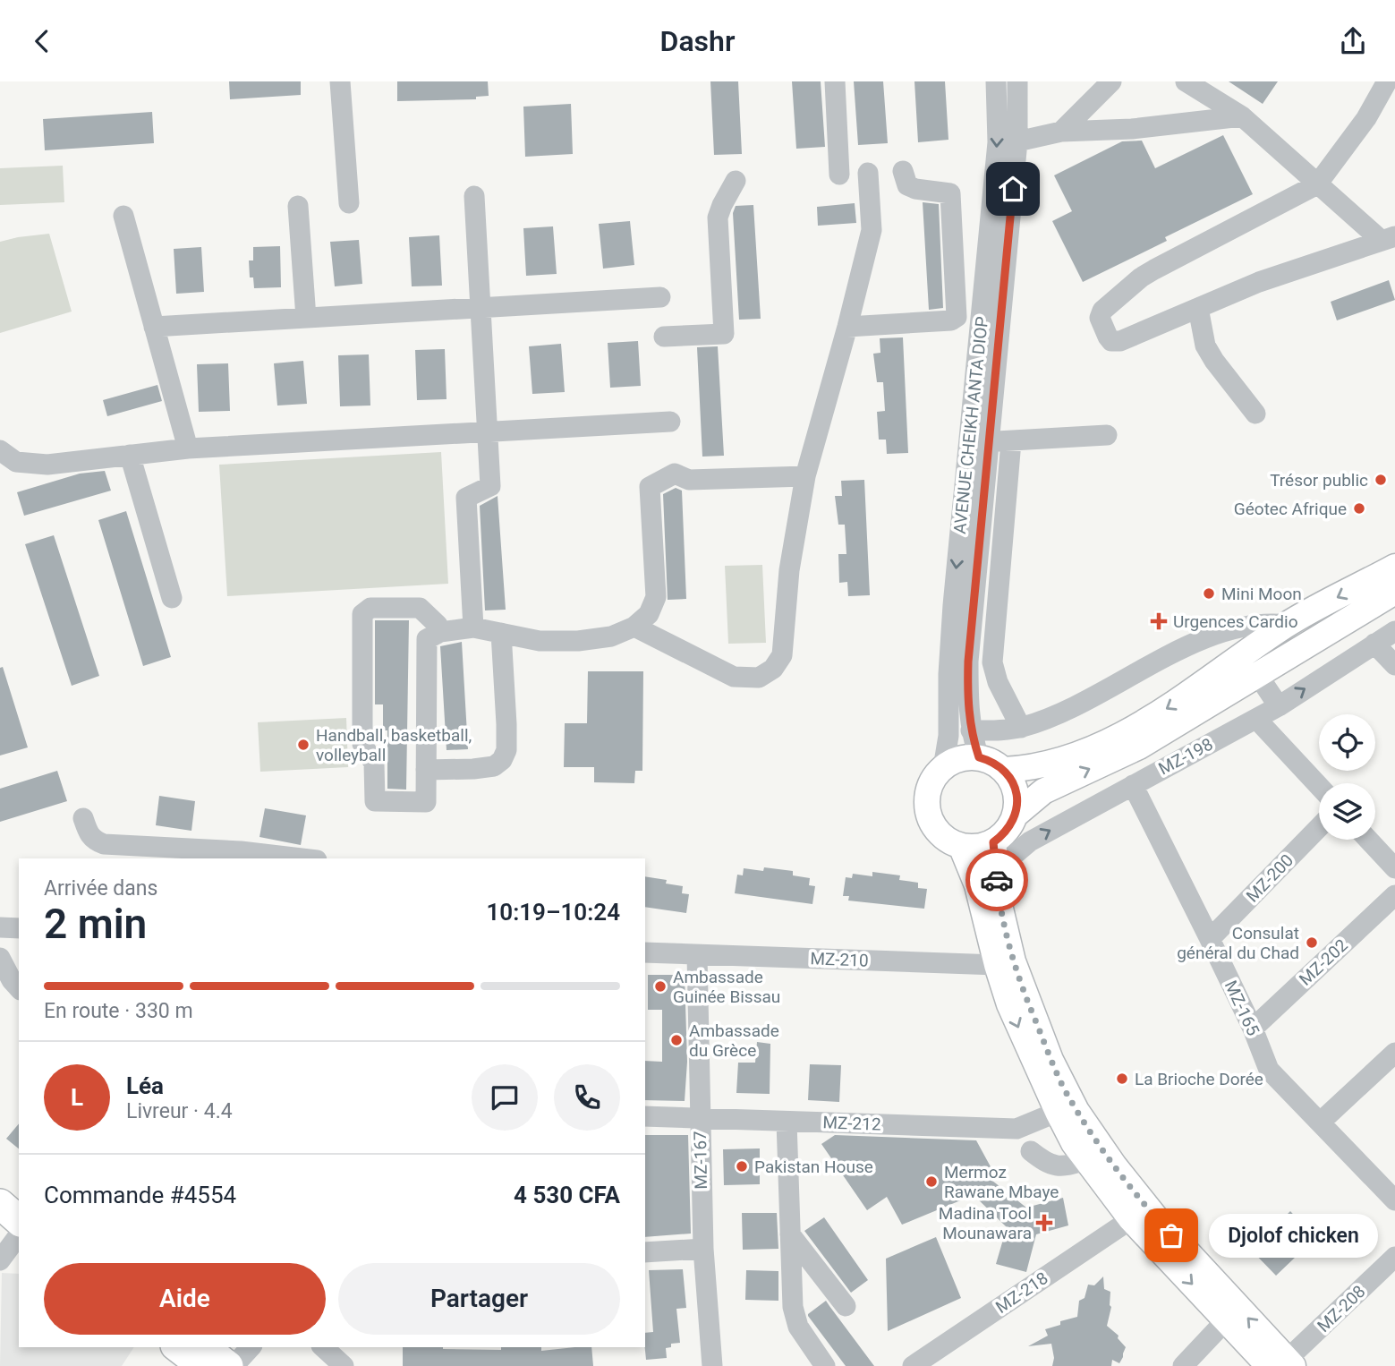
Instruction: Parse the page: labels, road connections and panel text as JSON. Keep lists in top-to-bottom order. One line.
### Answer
{"streets":{"street":["AVENUE CHEIKH ANTA DIOP","MZ-198","MZ-200","MZ-210","MZ-202","MZ-165","MZ-212","MZ-167","MZ-218","MZ-208"]},"crossings":[["AVENUE CHEIKH ANTA DIOP","MZ-198"],["MZ-198","MZ-165"],["MZ-200","MZ-165"],["MZ-210","MZ-167"],["MZ-202","MZ-165"],["MZ-212","MZ-167"]],"places":{"other":["Trésor public","Géotec Afrique","Mini Moon","Handball, basketball, volleyball","Consulat général du Chad","Ambassade Guinée Bissau","Ambassade du Grèce","La Brioche Dorée","Pakistan House","Mermoz Rawane Mbaye","Djolof chicken"],"health":["Urgences Cardio","Madina Tool Mounawara"]},"page":{"header":"Dashr","heading":["2 min","Arrivée dans","10:19–10:24"],"panel":["Léa","Livreur · 4.4","Commande #4554","4 530 CFA"],"bar":"En route · 330 m","round":"L","bubble":"Djolof chicken","buttons":["Aide","Partager"]}}
